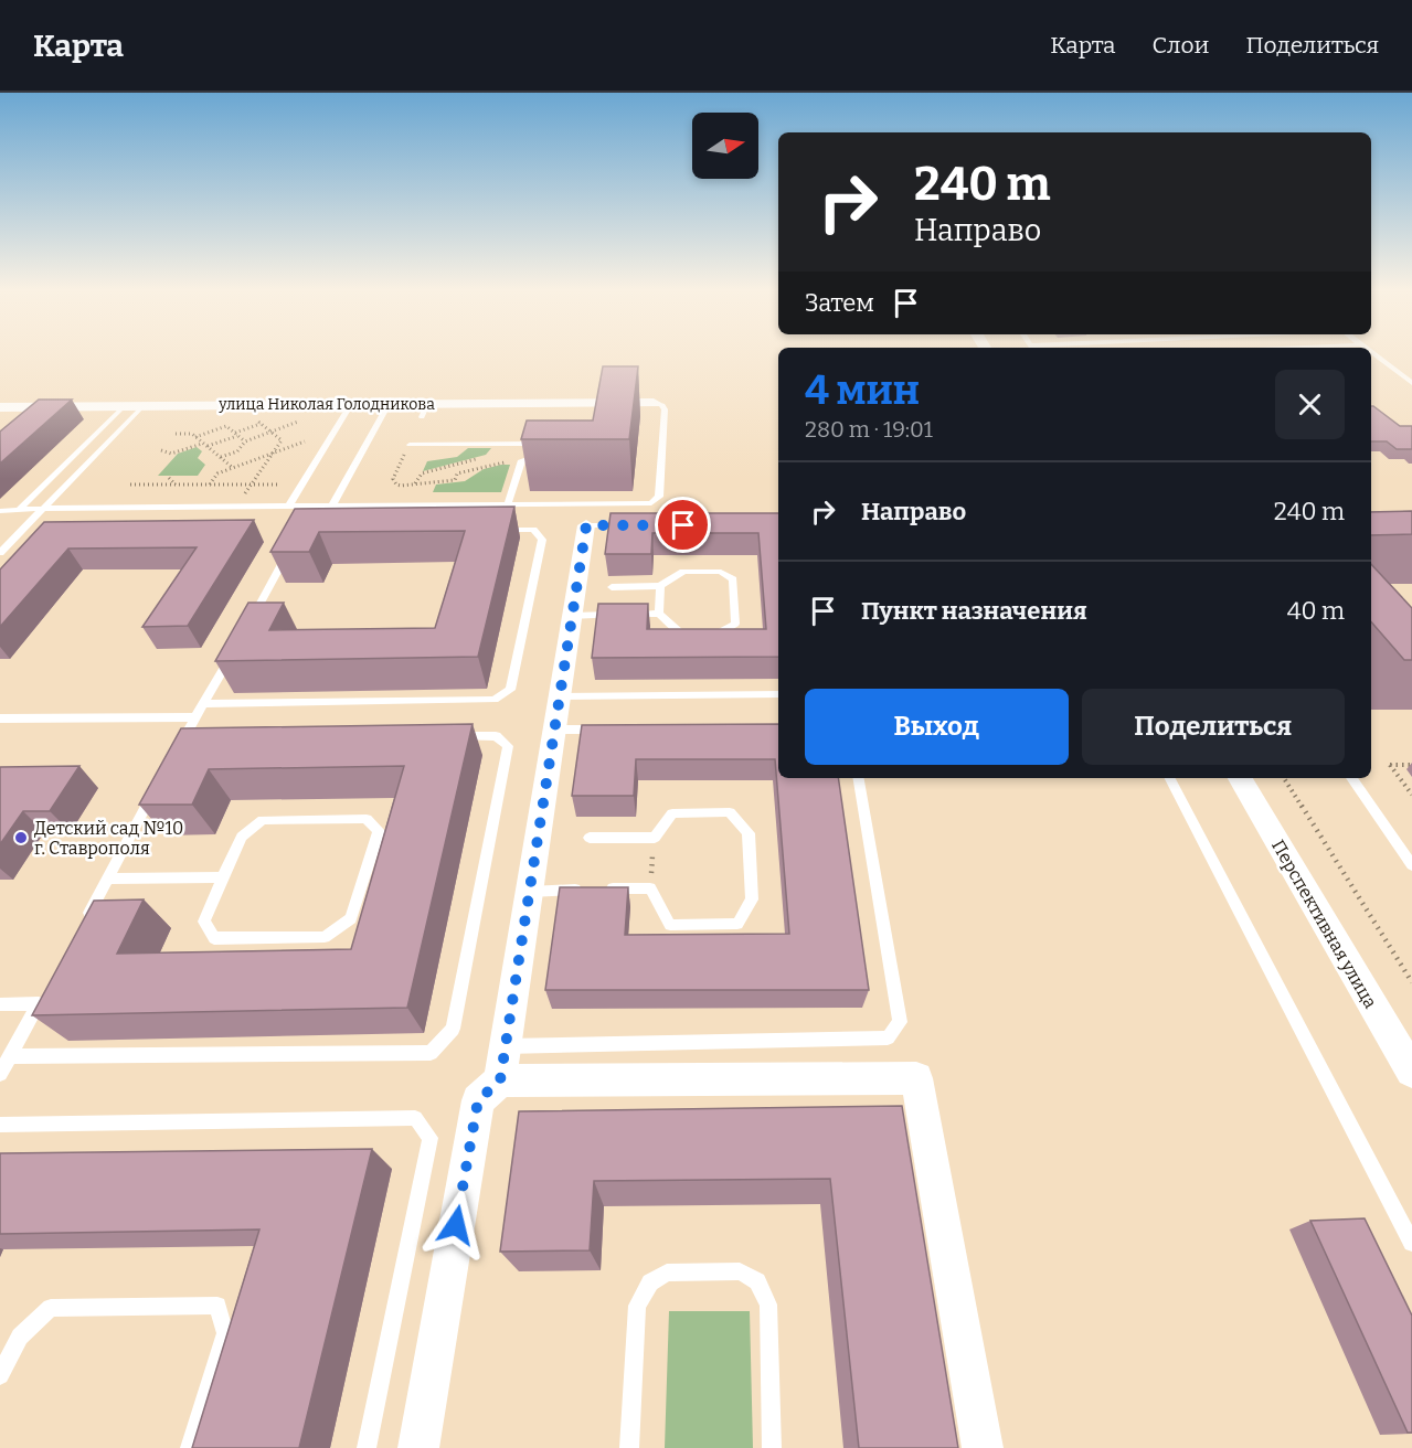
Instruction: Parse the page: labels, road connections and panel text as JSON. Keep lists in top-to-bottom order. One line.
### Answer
{"streets":{"street":["улица Николая Голодникова","Перспективная улица"]},"places":["Детский сад №10 г. Ставрополя"],"north":"right","page":{"header":"Карта","nav":["Карта","Слои","Поделиться"],"turn":["240 m","Направо"],"then":"Затем","heading":["4 мин","280 m · 19:01"],"list":[{"name":"Направо","value":"240 m"},{"name":"Пункт назначения","value":"40 m"}],"buttons":["Выход","Поделиться"]}}
